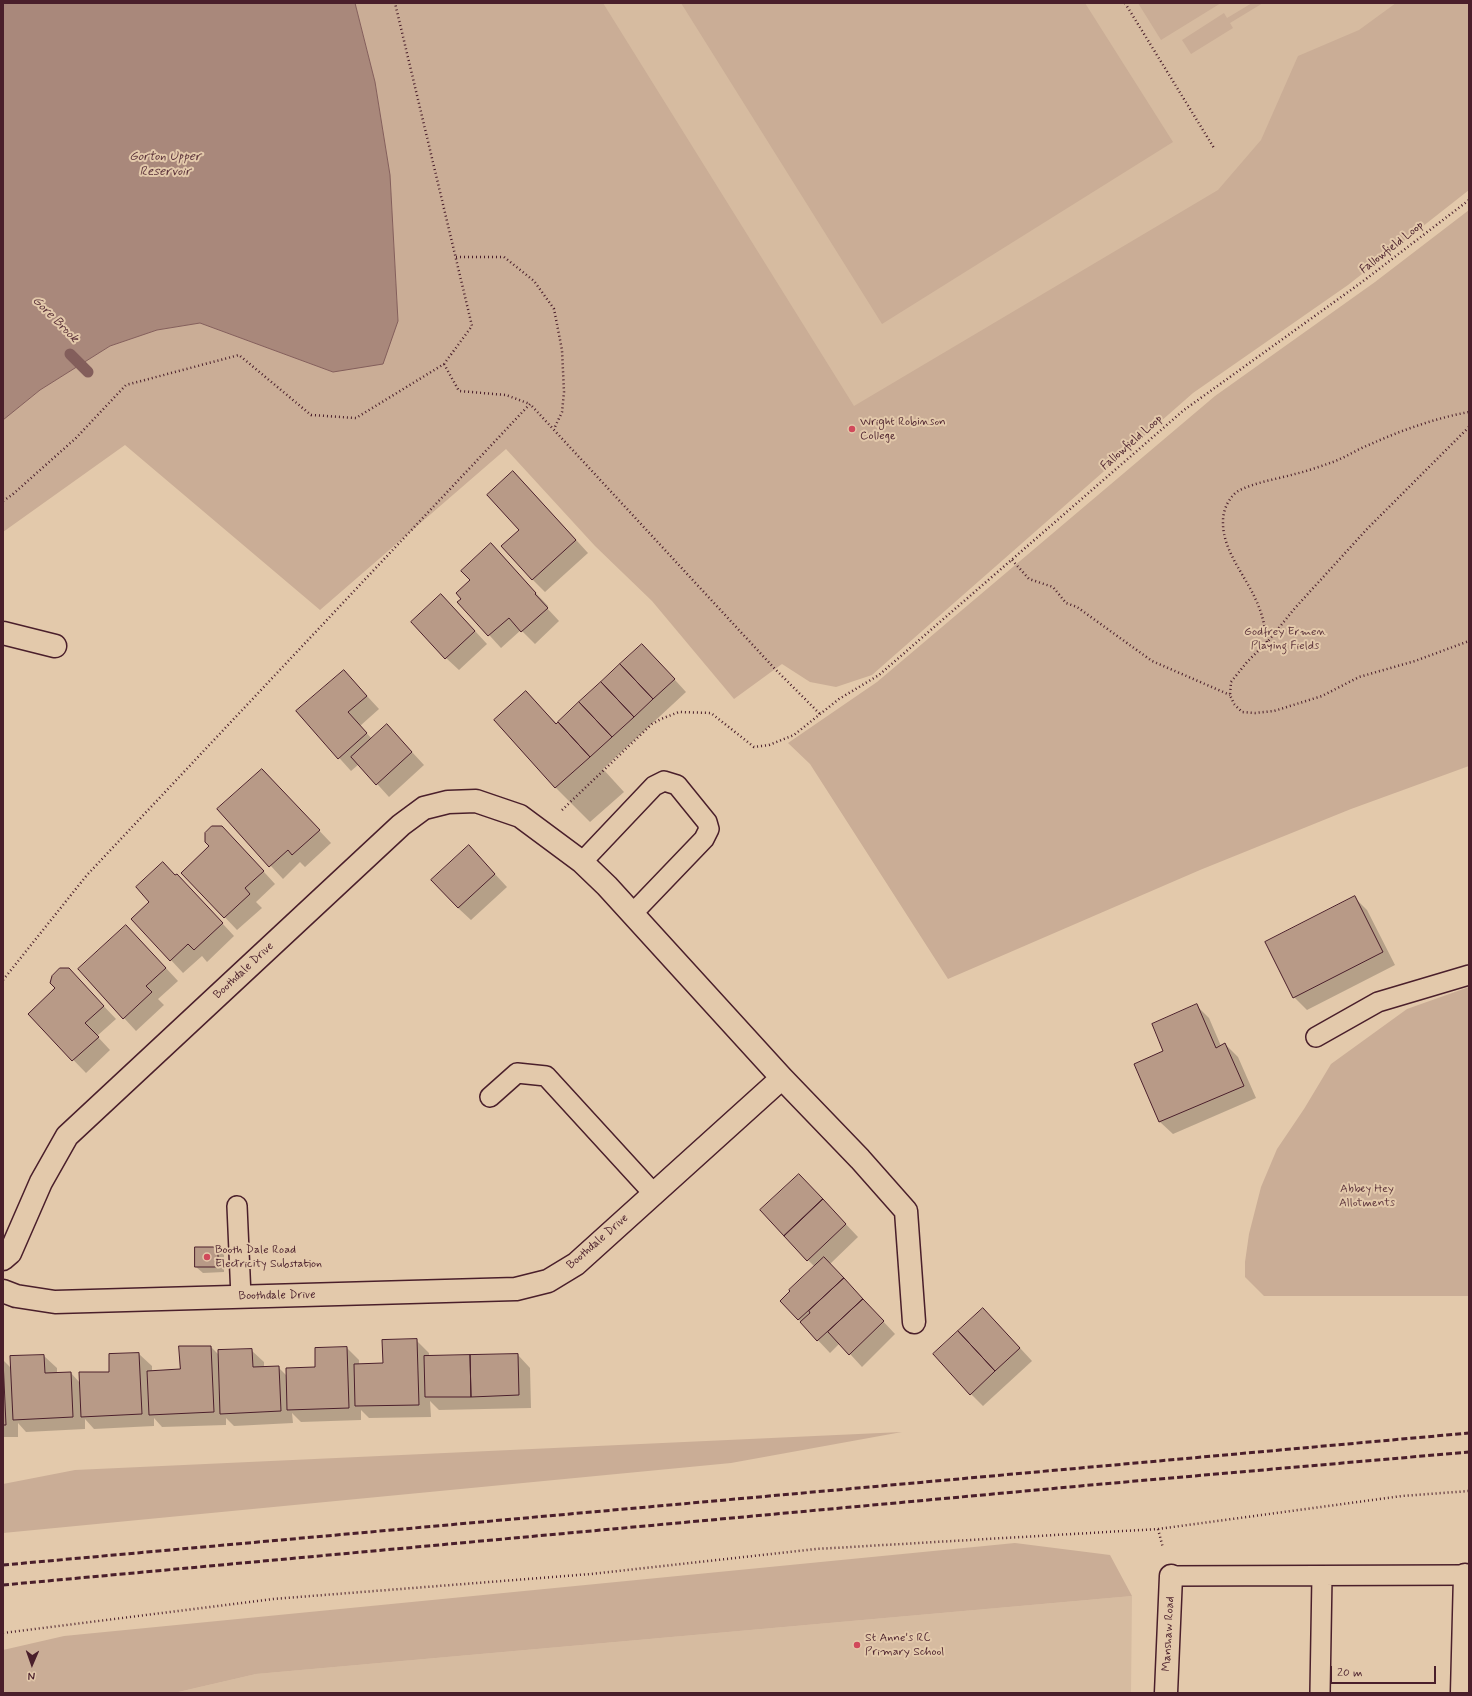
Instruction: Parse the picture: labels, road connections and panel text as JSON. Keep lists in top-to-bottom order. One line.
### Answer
{"streets":{"street":["Boothdale Drive","Manshaw Road"],"path":["Fallowfield Loop"]},"water":["Gorton Upper Reservoir","Gore Brook"],"parks":["Godfrey Ermen Playing Fields","Abbey Hey Allotments"],"places":["Wright Robinson College","Booth Dale Road Electricity Substation","St Anne's RC Primary School"],"scale_bar":"20 m","north":"bottom"}
